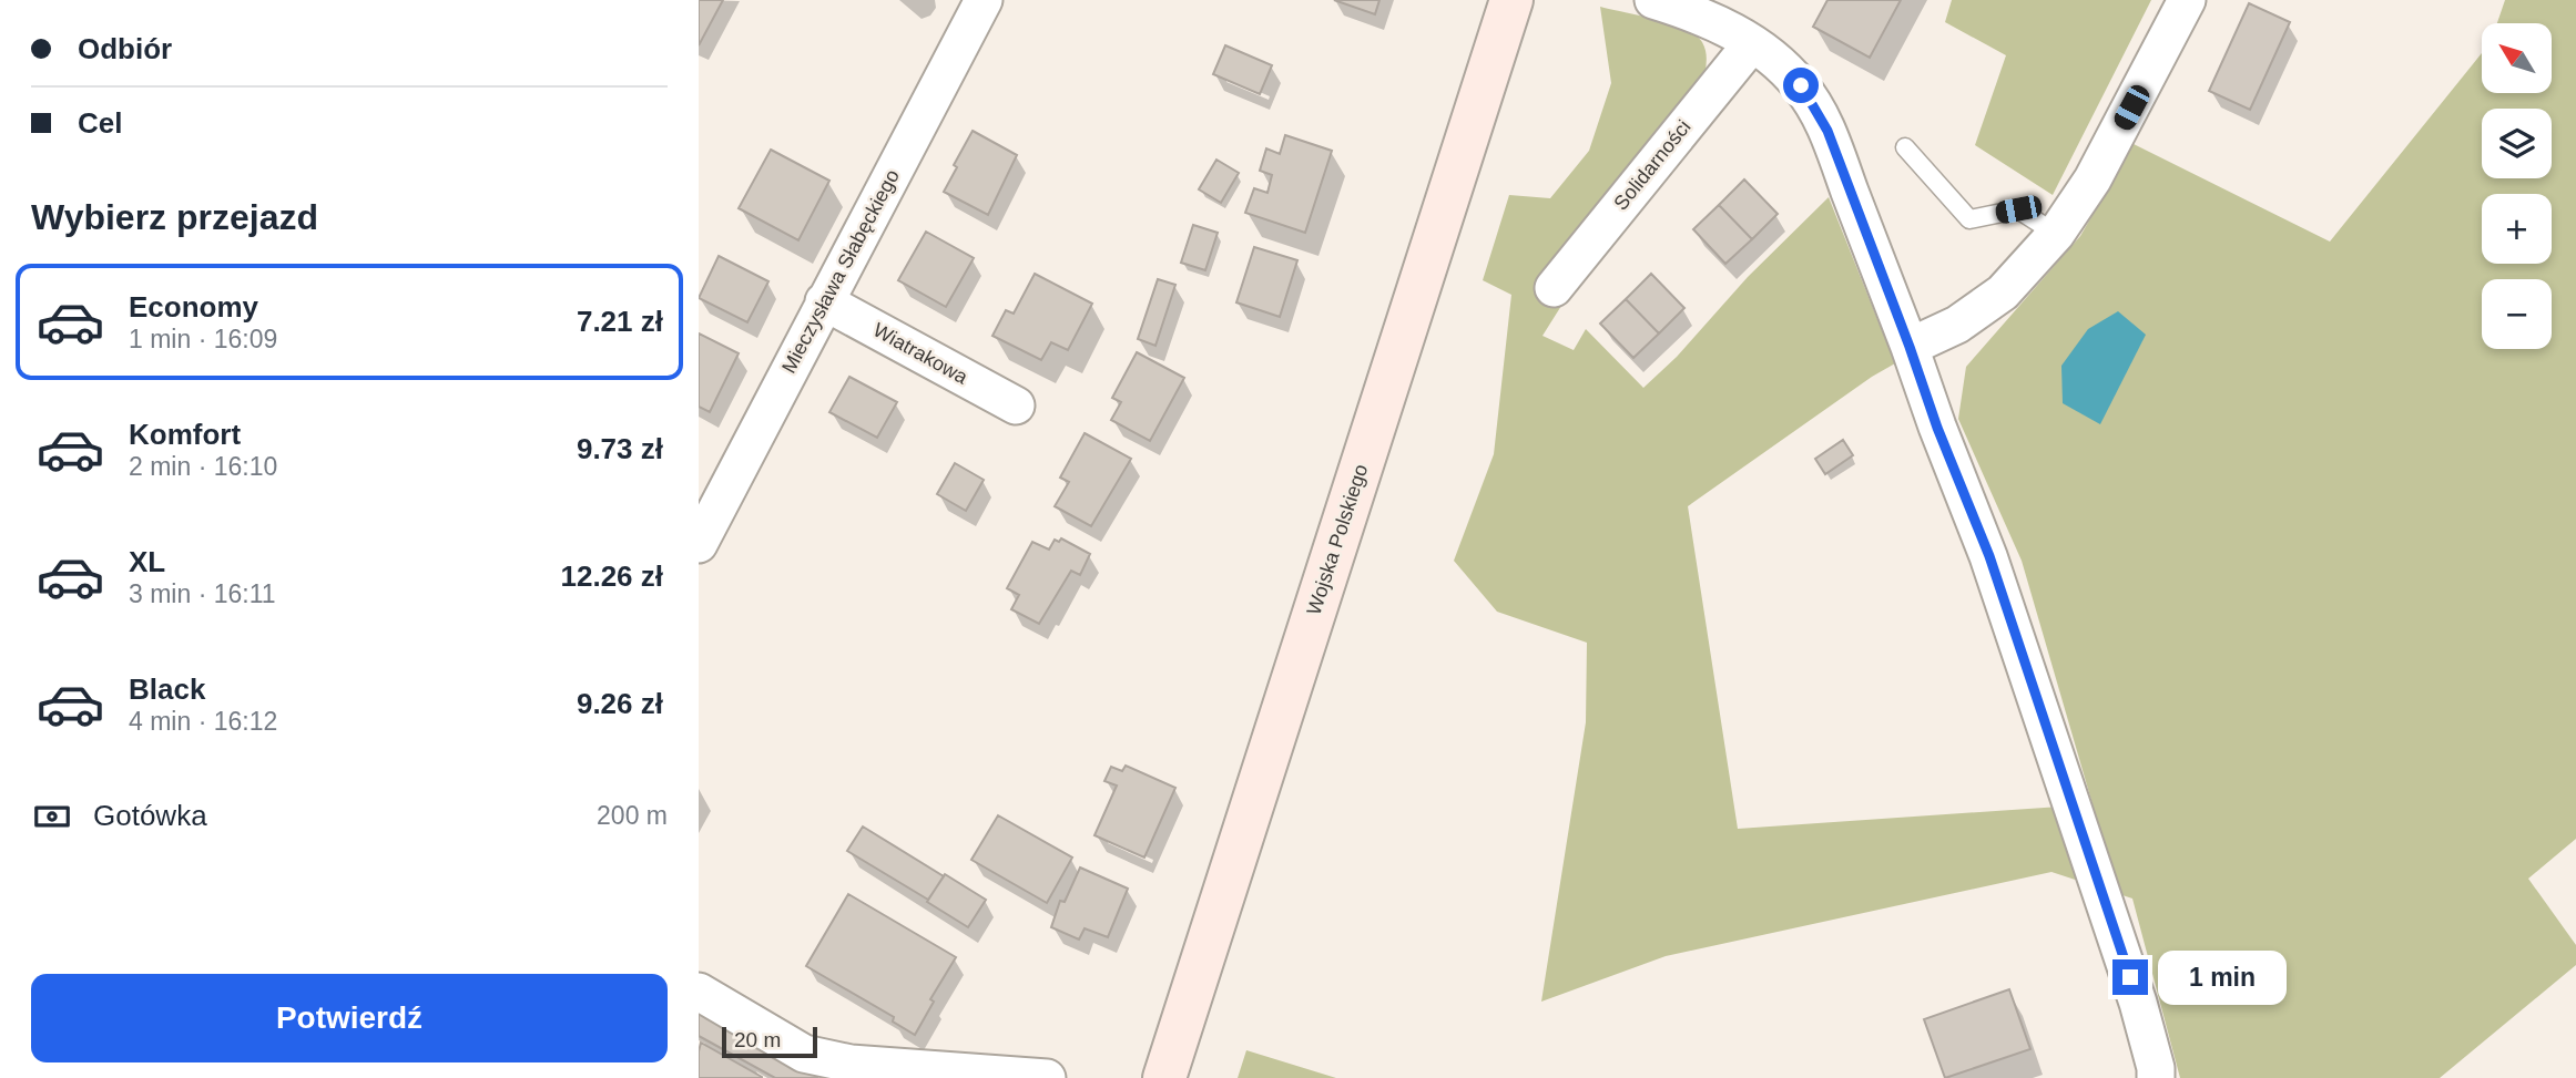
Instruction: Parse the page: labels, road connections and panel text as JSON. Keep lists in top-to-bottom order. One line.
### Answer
{"streets":{"street":["Solidarności","Mieczysława Słabęckiego","Wiatrakowa","Wojska Polskiego"]},"crossings":[["Mieczysława Słabęckiego","Wiatrakowa"]],"scale_bar":"20 m","north":"top left","page":{"banner":["Odbiór","Cel"],"map_buttons":["+","−"],"heading":"Wybierz przejazd","list":[{"name":"Economy","note":"1 min · 16:09","value":"7.21 zł"},{"name":"Komfort","note":"2 min · 16:10","value":"9.73 zł"},{"name":"XL","note":"3 min · 16:11","value":"12.26 zł"},{"name":"Black","note":"4 min · 16:12","value":"9.26 zł"}],"pay":["Gotówka","200 m"],"bubble":"1 min","buttons":"Potwierdź","scale":"20 m"}}
